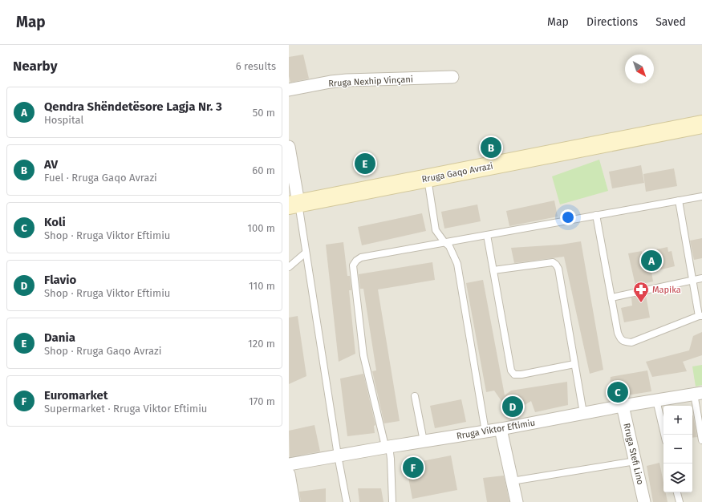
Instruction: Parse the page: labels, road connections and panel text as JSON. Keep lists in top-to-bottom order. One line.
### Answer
{"streets":{"main road":["Rruga Gaqo Avrazi"],"street":["Rruga Nexhip Vinçani","Rruga Viktor Eftimiu","Rruga Stefi Lino"]},"crossings":[["Rruga Viktor Eftimiu","Rruga Stefi Lino"]],"places":{"pharmacy":["Mapika"]},"north":"bottom right","page":{"header":"Map","nav":["Map","Directions","Saved"],"heading":["Nearby","6 results"],"list":[{"mark":"A","name":"Qendra Shëndetësore Lagja Nr. 3","note":"Hospital","value":"50 m"},{"mark":"B","name":"AV","note":"Fuel · Rruga Gaqo Avrazi","value":"60 m"},{"mark":"C","name":"Koli","note":"Shop · Rruga Viktor Eftimiu","value":"100 m"},{"mark":"D","name":"Flavio","note":"Shop · Rruga Viktor Eftimiu","value":"110 m"},{"mark":"E","name":"Dania","note":"Shop · Rruga Gaqo Avrazi","value":"120 m"},{"mark":"F","name":"Euromarket","note":"Supermarket · Rruga Viktor Eftimiu","value":"170 m"}],"pins":["B","E","A","C","D","F"],"map_buttons":["+","−"]}}
